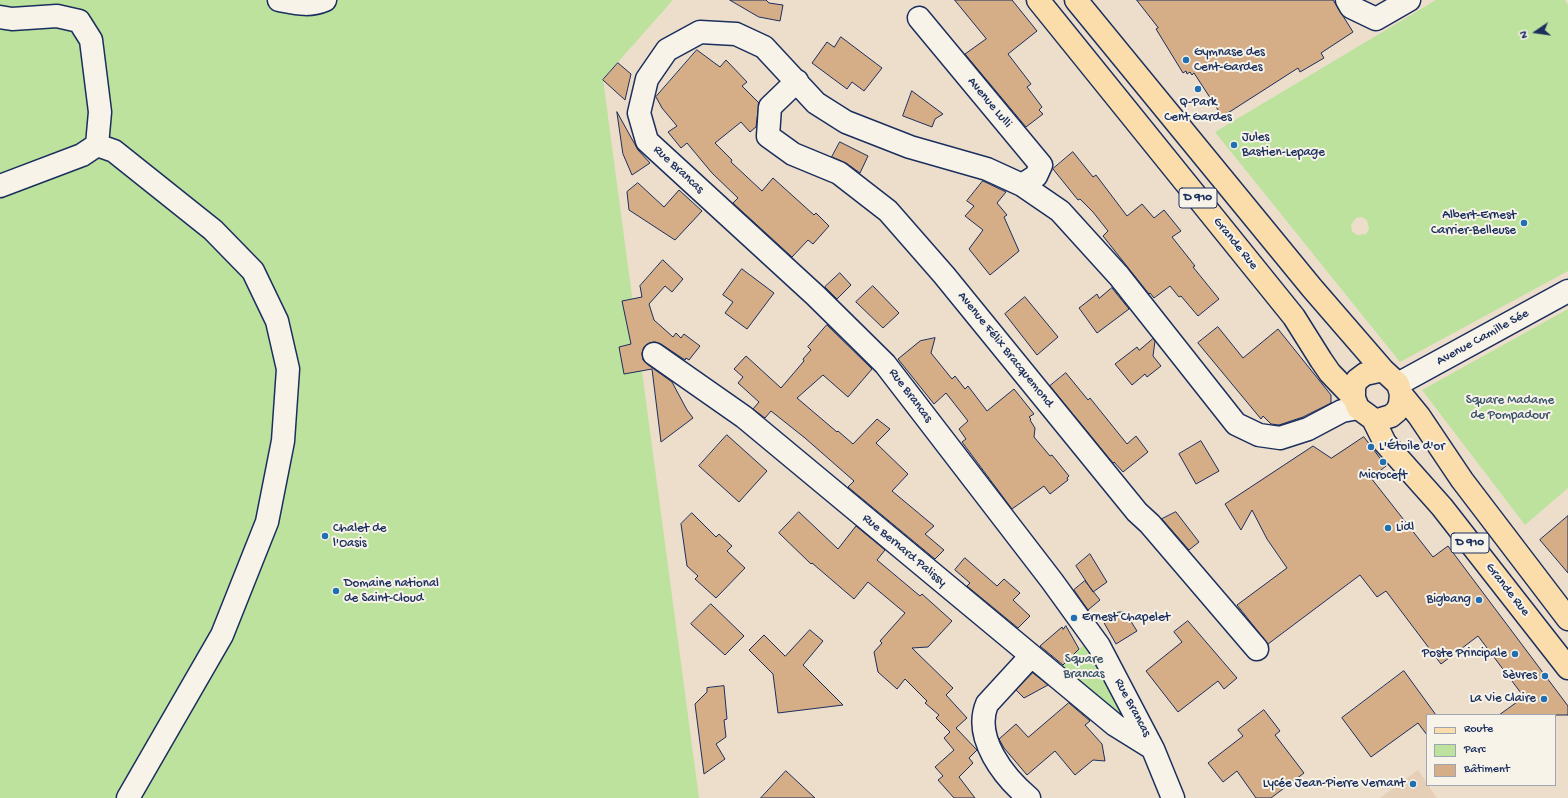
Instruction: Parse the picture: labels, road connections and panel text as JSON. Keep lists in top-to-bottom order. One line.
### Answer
{"streets":{"main road":["D 910","Grande Rue"],"street":["Avenue Lulli","Rue Brancas","Avenue Camille Sée","Avenue Félix Bracquemond","Rue Bernard Palissy"]},"crossings":[["Avenue Lulli","Rue Brancas"],["Rue Brancas","D 910"],["Rue Brancas","Grande Rue"],["Rue Brancas","Avenue Camille Sée"],["Rue Brancas","Avenue Félix Bracquemond"],["Rue Brancas","Rue Bernard Palissy"],["D 910","Grande Rue"],["D 910","Avenue Camille Sée"],["Grande Rue","Avenue Camille Sée"]],"parks":["Square Madame de Pompadour","Square Brancas"],"places":["Gymnase des Cent-Gardes","Q-Park Cent Gardes","Jules Bastien-Lepage","Albert-Ernest Carrier-Belleuse","L'Étoile d'or","Microceft","Lidl","Chalet de l'Oasis","Domaine national de Saint-Cloud","Bigbang","Ernest Chapelet","Poste Principale","Sèvres","La Vie Claire","Lycée Jean-Pierre Vernant"],"legend":["Route","Parc","Bâtiment"],"north":"left"}
